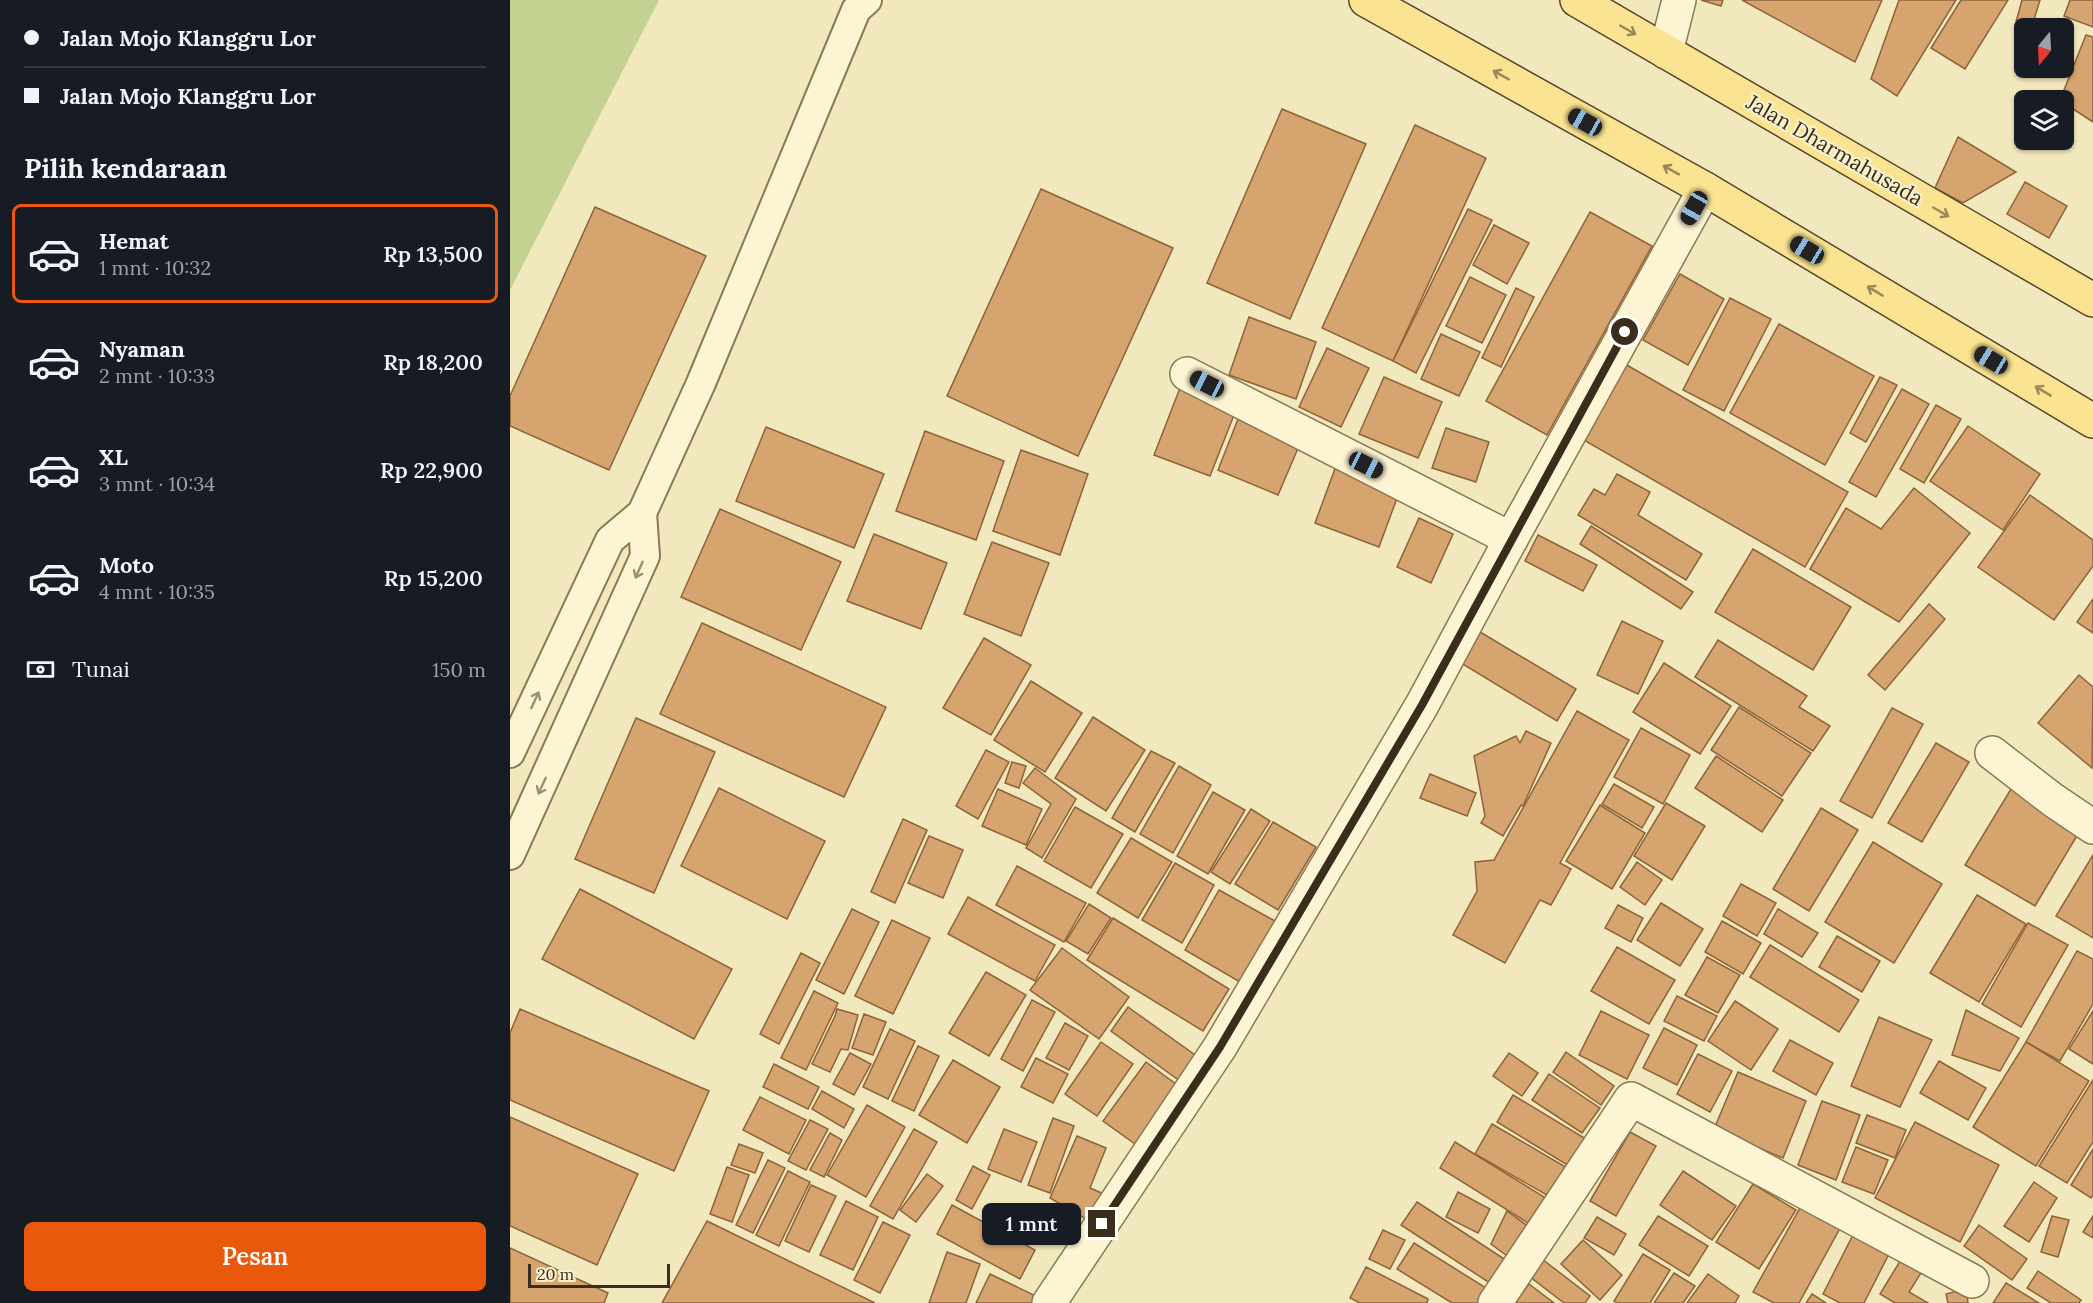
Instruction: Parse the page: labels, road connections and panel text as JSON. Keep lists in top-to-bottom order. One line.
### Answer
{"streets":{"main road":["Jalan Dharmahusada"]},"scale_bar":"20 m","north":"bottom","page":{"banner":["Jalan Mojo Klanggru Lor","Jalan Mojo Klanggru Lor"],"heading":"Pilih kendaraan","list":[{"name":"Hemat","note":"1 mnt · 10:32","value":"Rp 13,500"},{"name":"Nyaman","note":"2 mnt · 10:33","value":"Rp 18,200"},{"name":"XL","note":"3 mnt · 10:34","value":"Rp 22,900"},{"name":"Moto","note":"4 mnt · 10:35","value":"Rp 15,200"}],"pay":["Tunai","150 m"],"bubble":"1 mnt","buttons":"Pesan","scale":"20 m"}}
